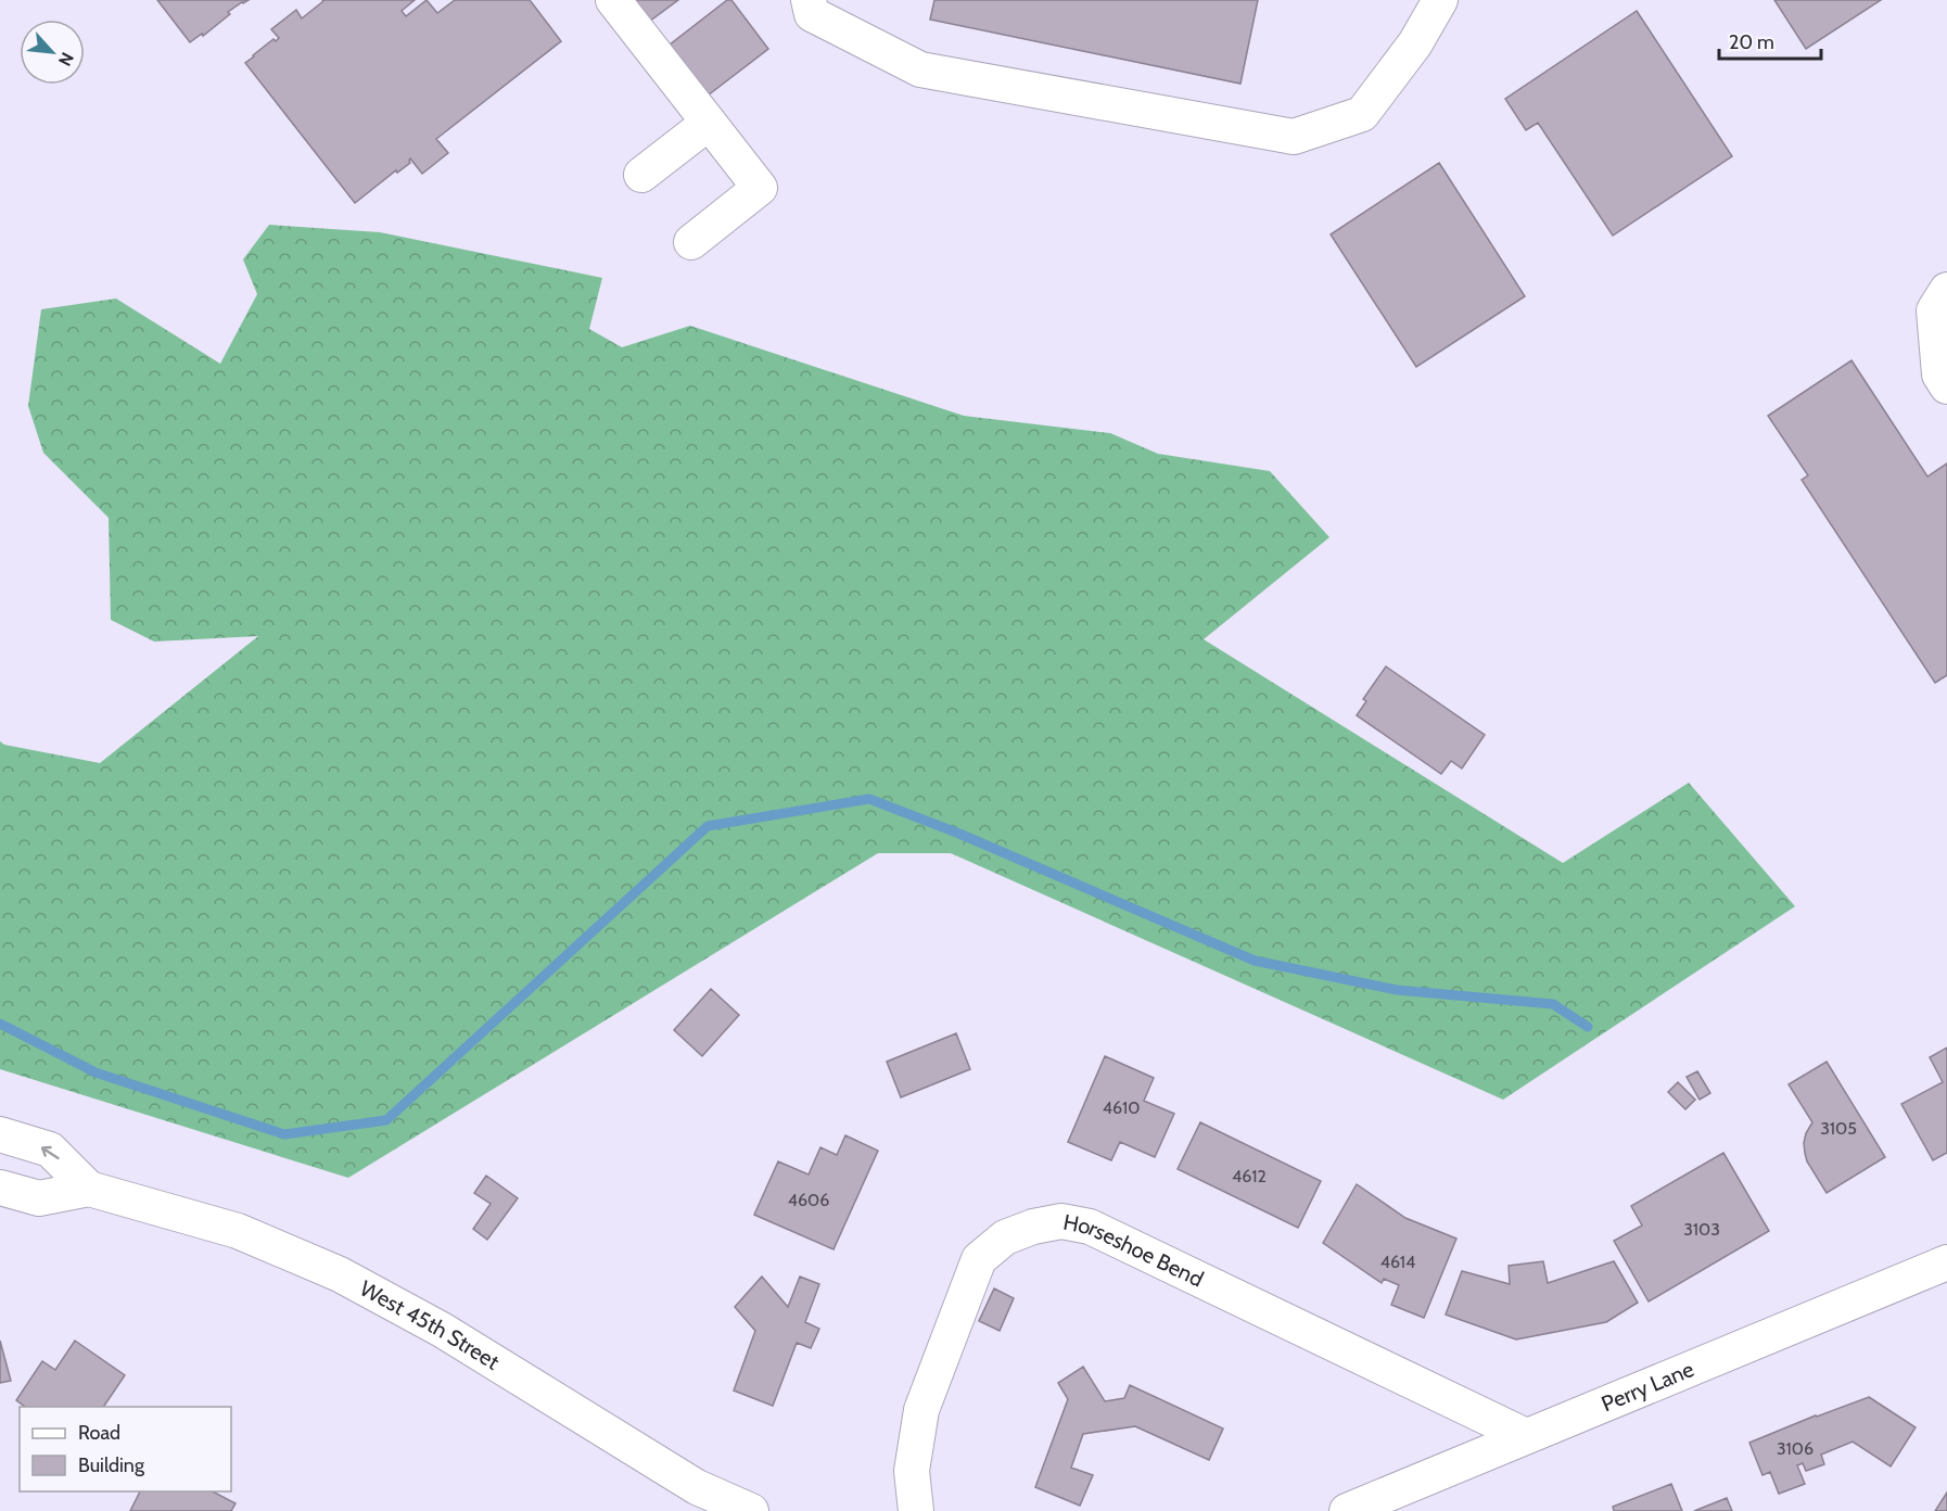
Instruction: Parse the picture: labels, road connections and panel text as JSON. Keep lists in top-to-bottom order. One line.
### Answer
{"streets":{"street":["Horseshoe Bend","West 45th Street","Perry Lane"]},"crossings":[["Horseshoe Bend","Perry Lane"]],"house_numbers":["4610","3105","4612","4606","3103","4614","3106"],"legend":["Road","Building"],"scale_bar":"20 m","north":"bottom right"}
